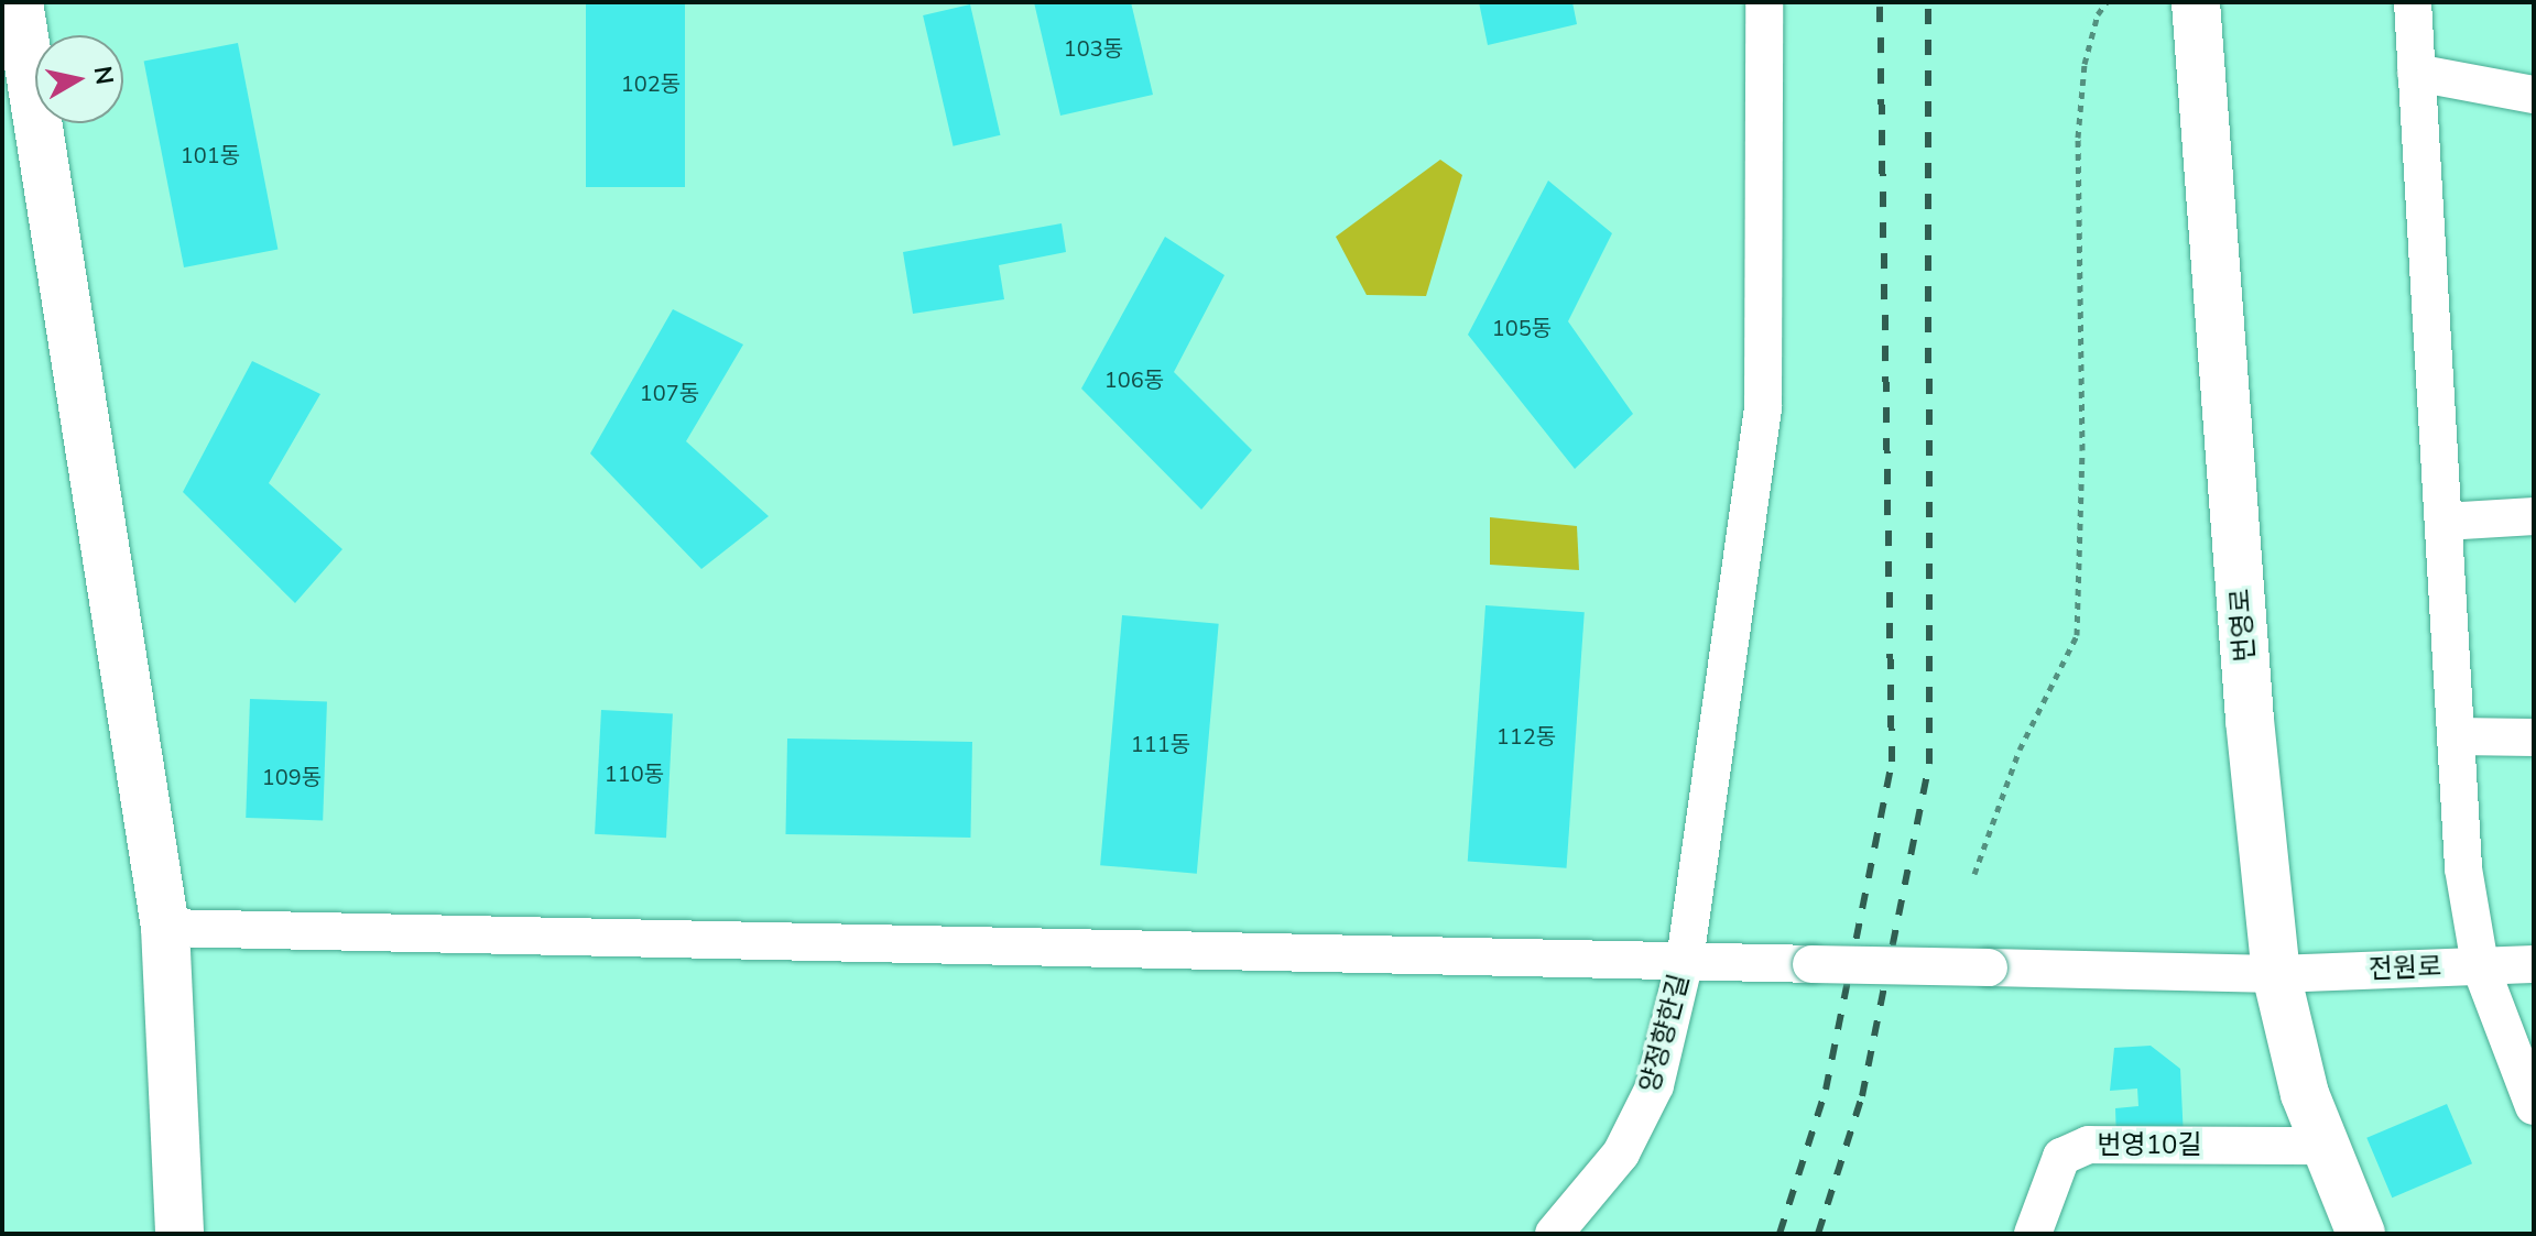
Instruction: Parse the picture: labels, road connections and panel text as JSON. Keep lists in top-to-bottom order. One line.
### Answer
{"streets":{"street":["번영로","전원로","양정향한길","번영10길"]},"crossings":[["번영로","전원로"],["번영로","번영10길"],["전원로","양정향한길"]],"house_numbers":["103동","102동","101동","105동","106동","107동","112동","111동","110동","109동"],"north":"right"}
